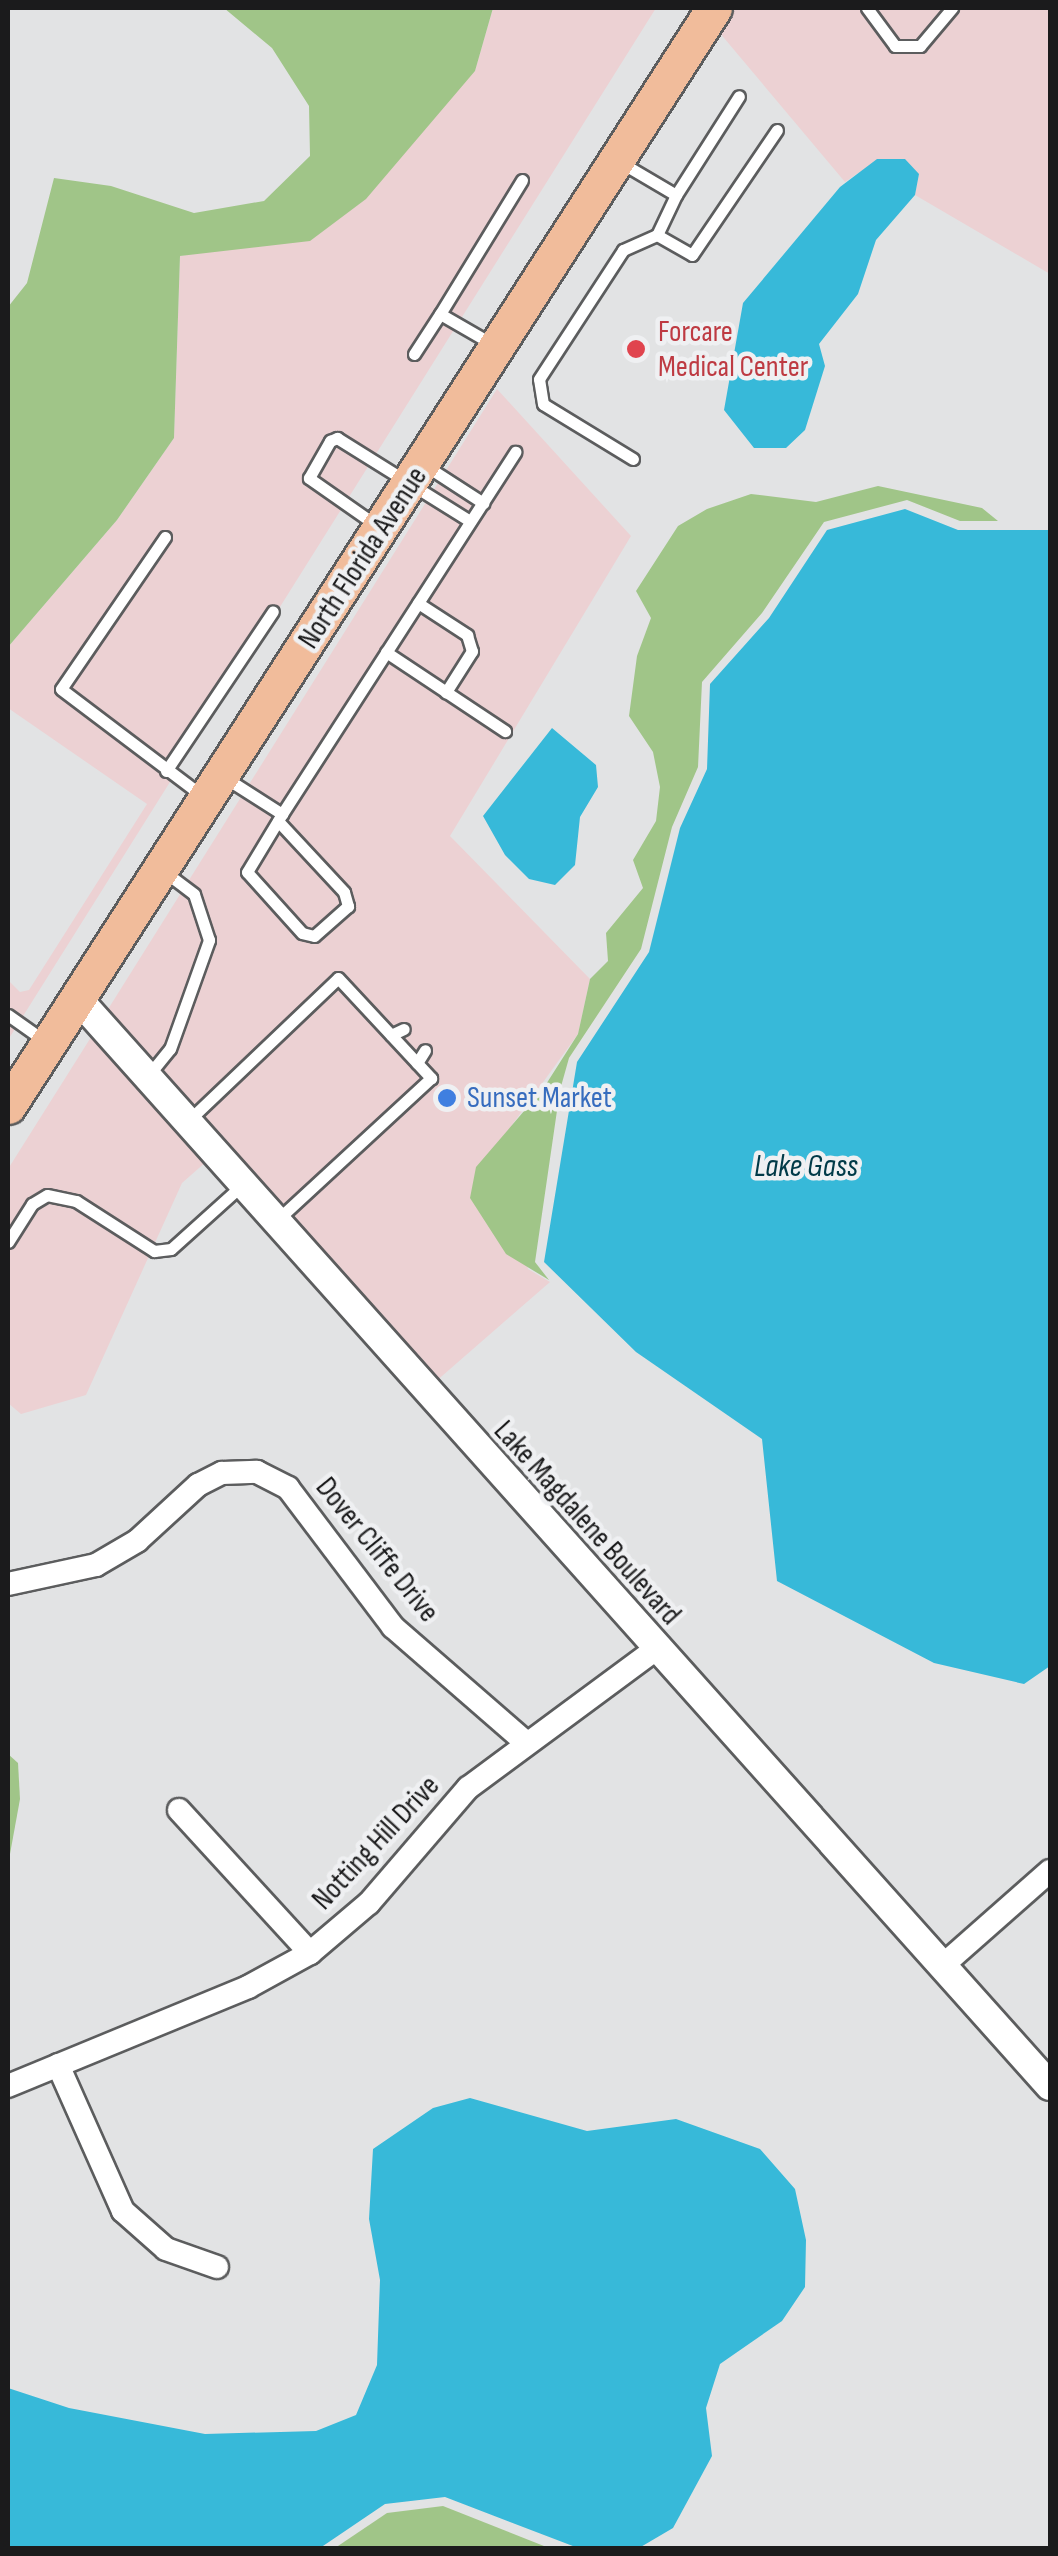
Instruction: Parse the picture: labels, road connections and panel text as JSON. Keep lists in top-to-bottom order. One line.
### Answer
{"streets":{"main road":["North Florida Avenue"],"street":["Lake Magdalene Boulevard","Dover Cliffe Drive","Notting Hill Drive"]},"crossings":[["North Florida Avenue","Lake Magdalene Boulevard"],["Lake Magdalene Boulevard","Notting Hill Drive"],["Dover Cliffe Drive","Notting Hill Drive"]],"water":["Lake Gass"],"places":["Forcare Medical Center","Sunset Market"]}
